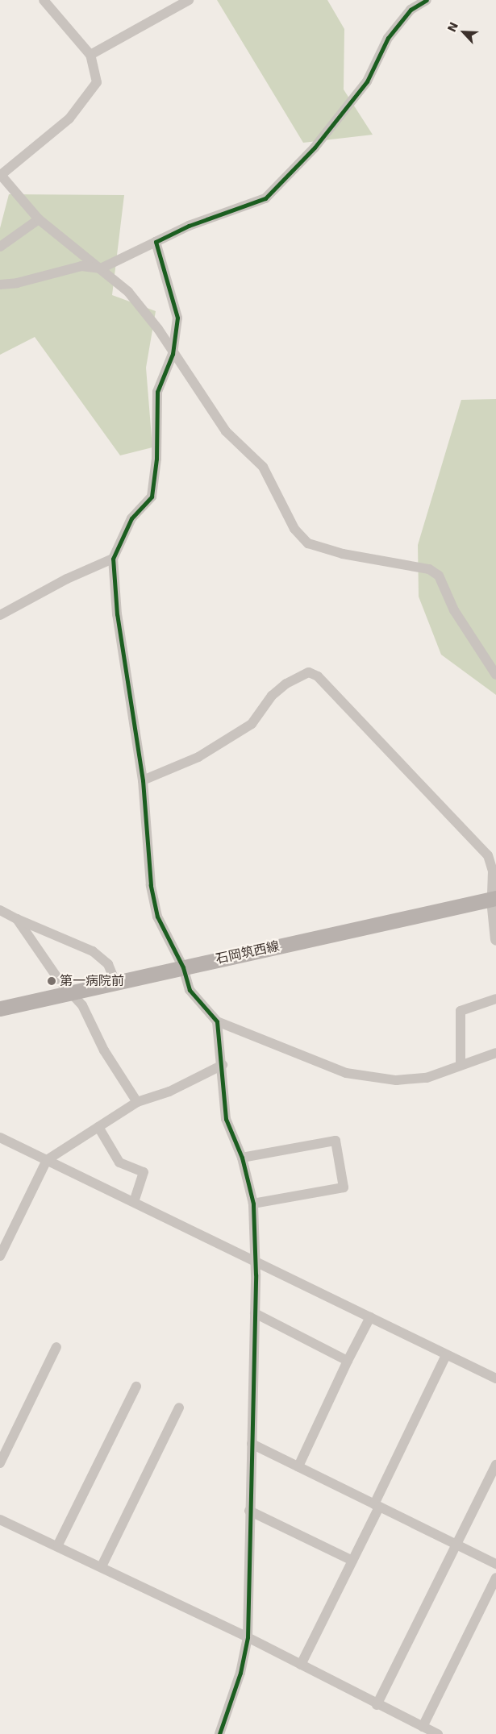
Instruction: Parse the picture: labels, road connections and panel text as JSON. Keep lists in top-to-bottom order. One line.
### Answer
{"streets":{"main road":["石岡筑西線"]},"places":["第一病院前"],"north":"top left"}
